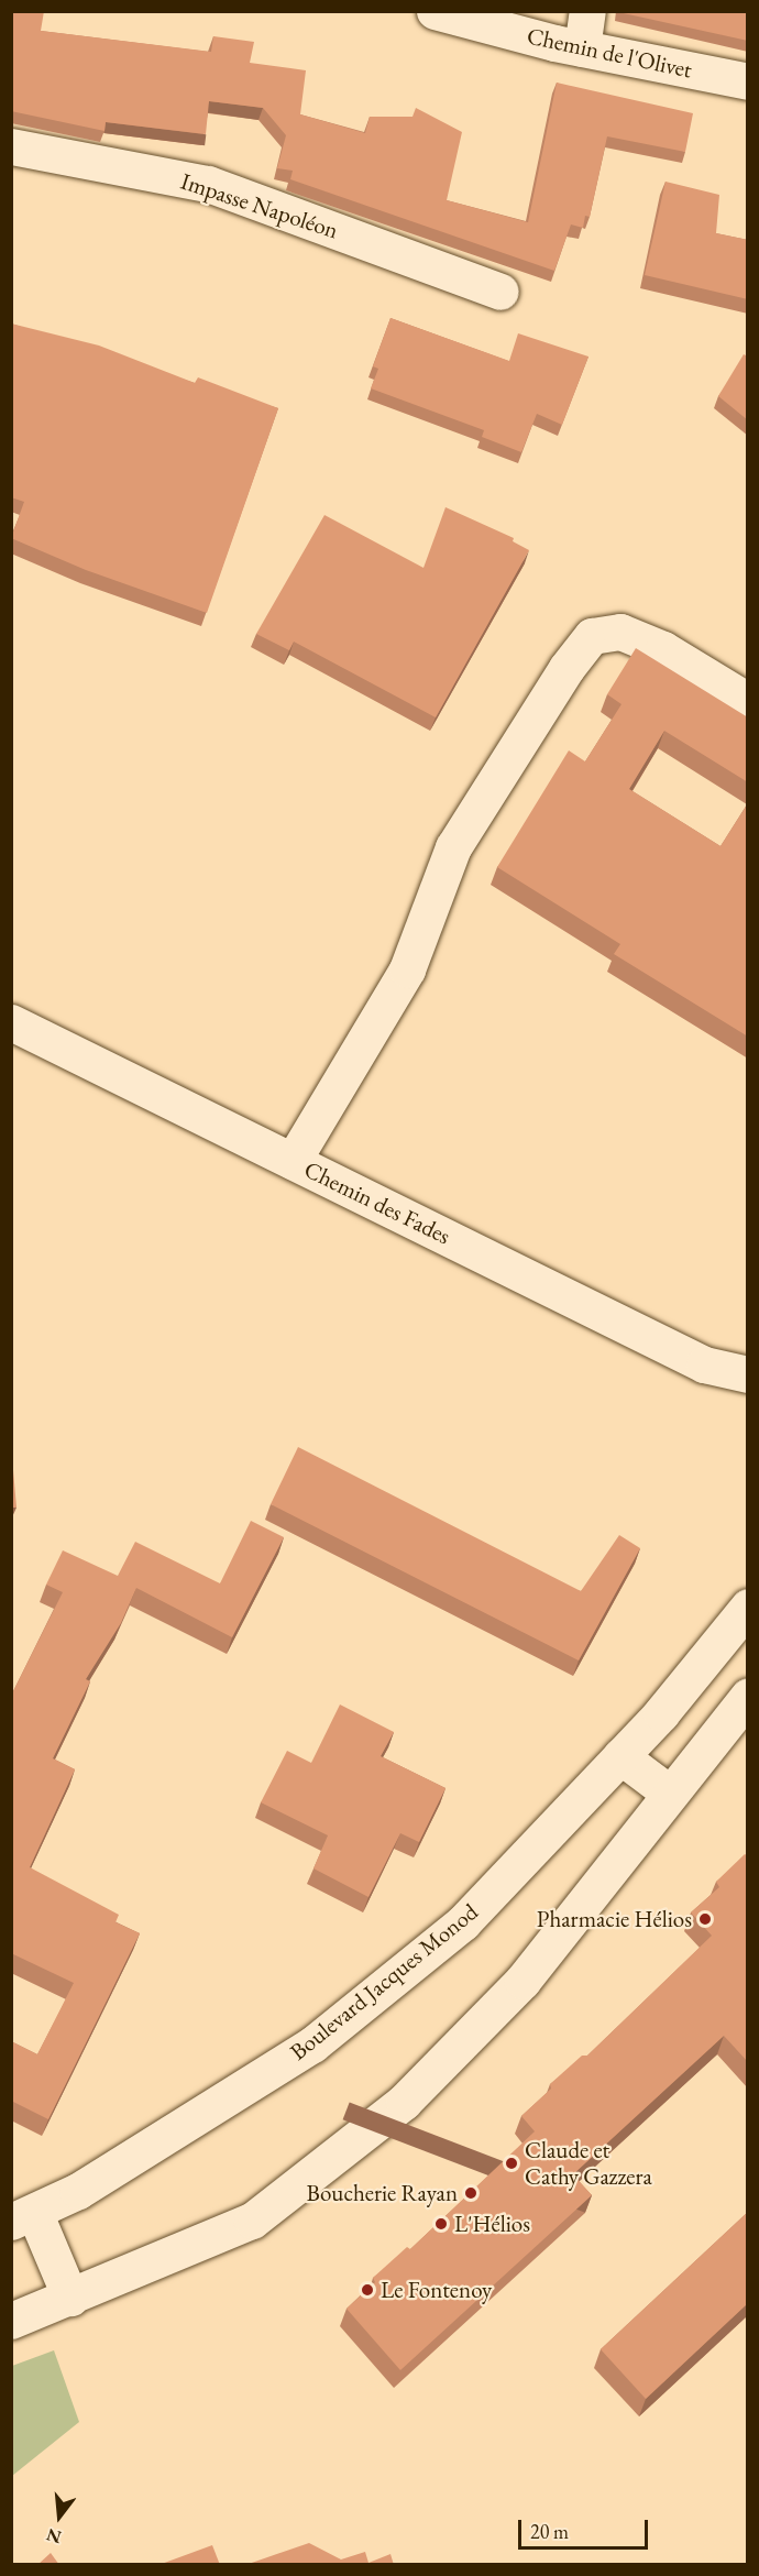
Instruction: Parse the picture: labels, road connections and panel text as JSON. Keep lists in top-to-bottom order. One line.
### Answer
{"streets":{"street":["Chemin de l'Olivet","Impasse Napoléon","Chemin des Fades","Boulevard Jacques Monod"]},"places":["Pharmacie Hélios","Claude et Cathy Gazzera","Boucherie Rayan","L'Hélios","Le Fontenoy"],"scale_bar":"20 m","north":"bottom"}
